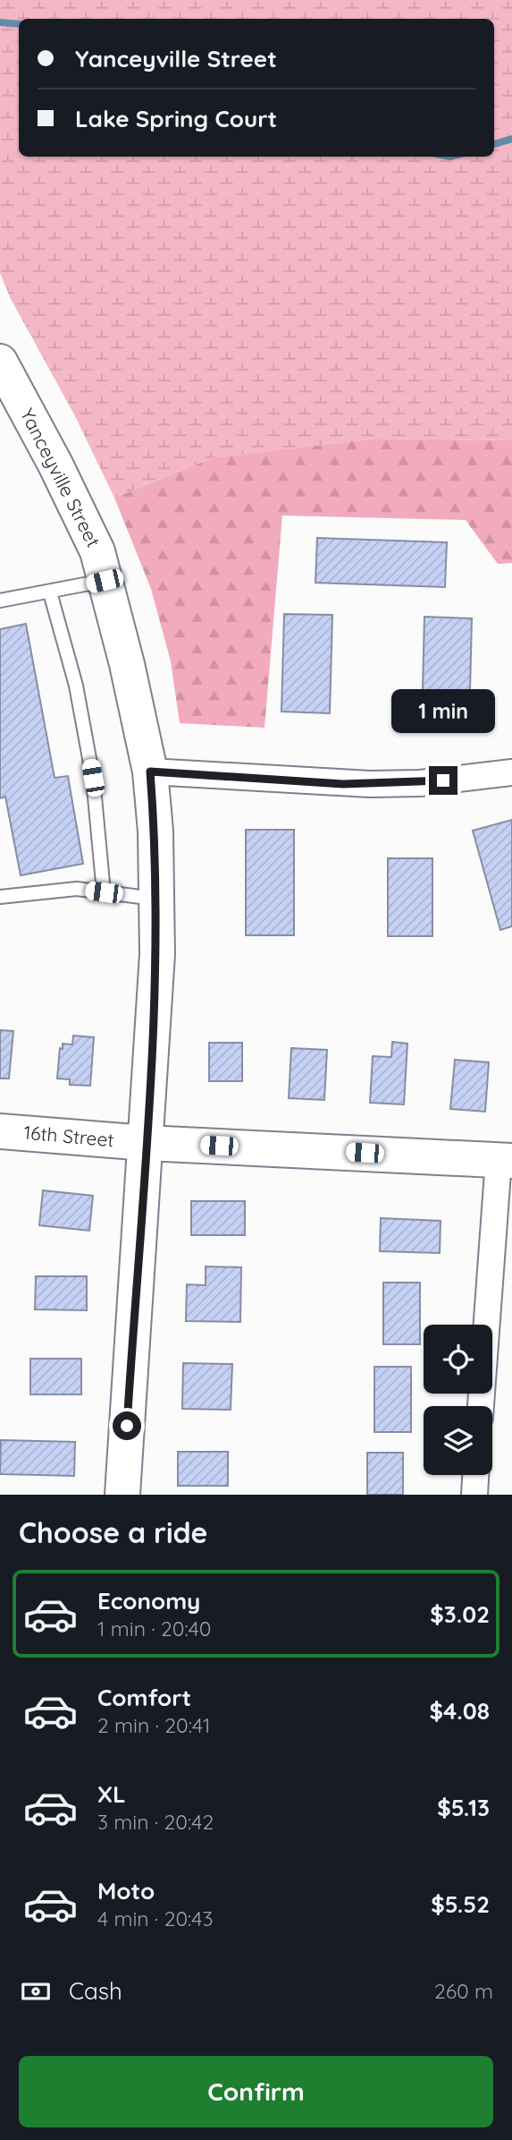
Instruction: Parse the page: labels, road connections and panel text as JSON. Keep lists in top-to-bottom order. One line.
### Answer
{"streets":{"main road":["Yanceyville Street","16th Street"]},"crossings":[["Yanceyville Street","16th Street"]],"page":{"banner":["Yanceyville Street","Lake Spring Court"],"bubble":"1 min","heading":"Choose a ride","list":[{"name":"Economy","note":"1 min · 20:40","value":"$3.02"},{"name":"Comfort","note":"2 min · 20:41","value":"$4.08"},{"name":"XL","note":"3 min · 20:42","value":"$5.13"},{"name":"Moto","note":"4 min · 20:43","value":"$5.52"}],"pay":["Cash","260 m"],"buttons":"Confirm"}}
